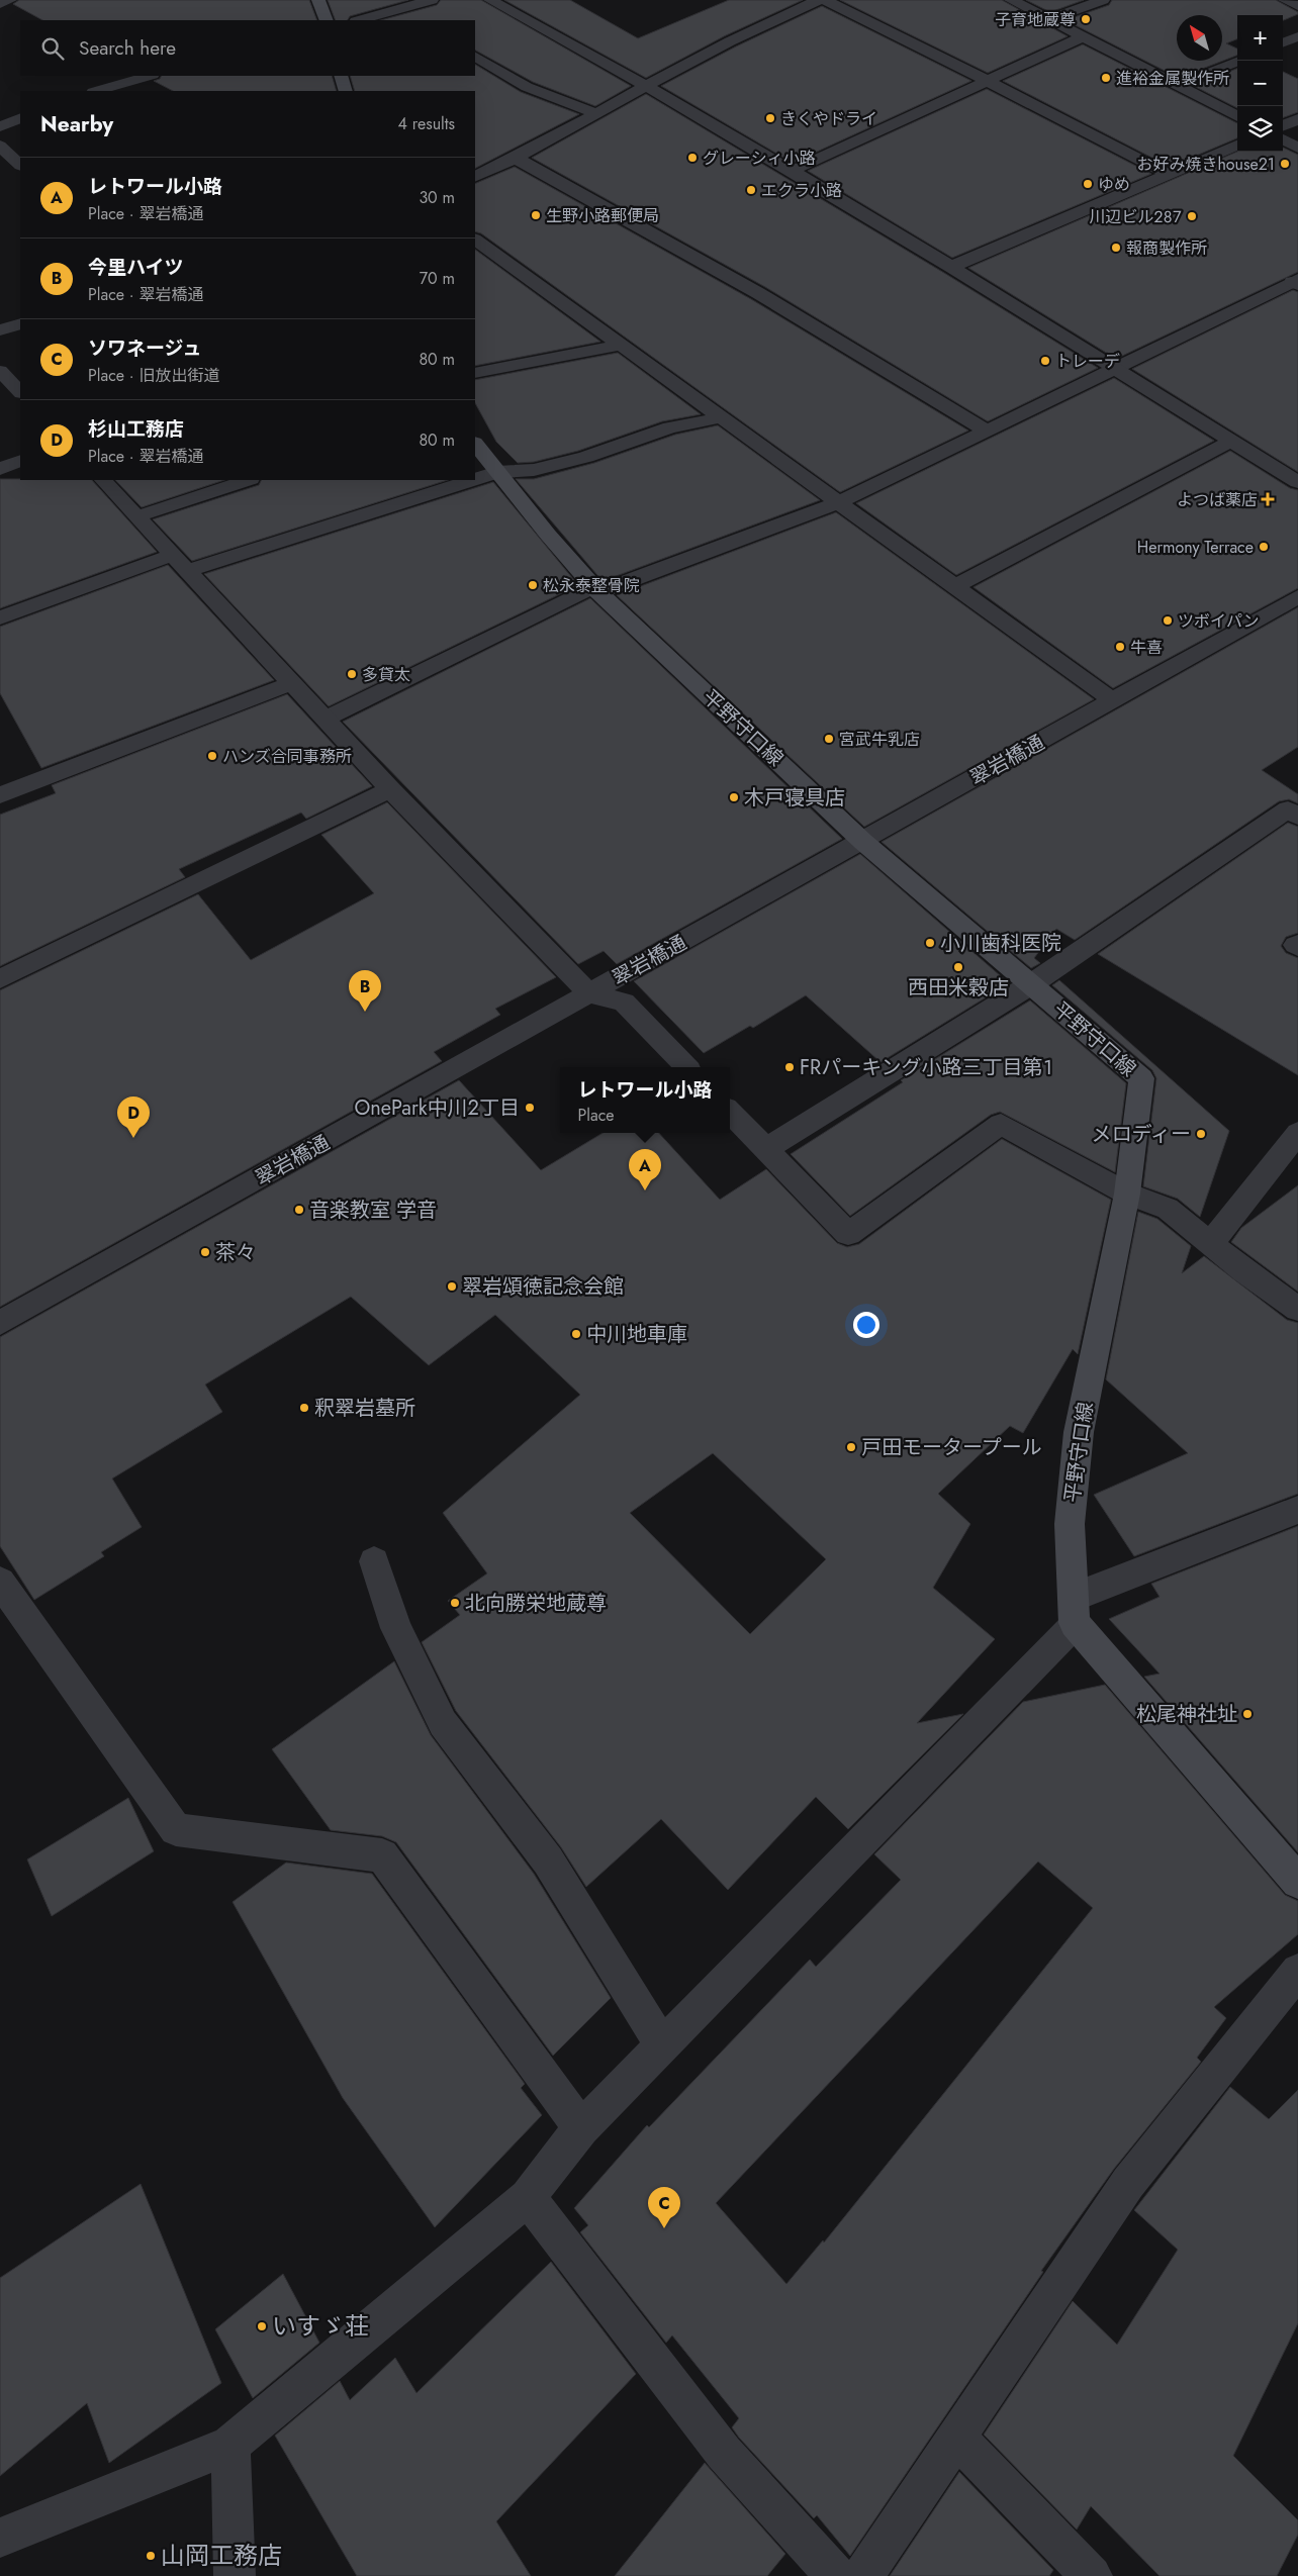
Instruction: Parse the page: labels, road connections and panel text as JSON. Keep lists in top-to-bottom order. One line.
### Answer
{"streets":{"main road":["平野守口線"],"street":["翠岩橋通"]},"crossings":[["平野守口線","翠岩橋通"]],"places":{"other":["子育地蔵尊","進裕金属製作所","きくやドライ","グレーシィ小路","お好み焼きhouse21","ゆめ","エクラ小路","生野小路郵便局","川辺ビル２８７","報商製作所","トレーデ","Hermony Terrace","松永泰整骨院","ツボイパン","牛喜","多貸太","宮武牛乳店","ハンズ合同事務所","木戸寝具店","小川歯科医院","西田米穀店","FRパーキング小路三丁目第１","OnePark中川2丁目","メロディー","音楽教室 学音","茶々","翠岩頌徳記念会館","中川地車庫","釈翠岩墓所","戸田モータープール","北向勝栄地蔵尊","松尾神社址","いすゞ荘","山岡工務店"],"health":["よつば薬店"]},"north":"top left","page":{"map_buttons":["+","−"],"search":"Search here","heading":["Nearby","4 results"],"list":[{"mark":"A","name":"レトワール小路","note":"Place · 翠岩橋通","value":"30 m"},{"mark":"B","name":"今里ハイツ","note":"Place · 翠岩橋通","value":"70 m"},{"mark":"C","name":"ソワネージュ","note":"Place · 旧放出街道","value":"80 m"},{"mark":"D","name":"杉山工務店","note":"Place · 翠岩橋通","value":"80 m"}],"pins":["B","D","A","C"],"popup":["レトワール小路","Place"]}}
